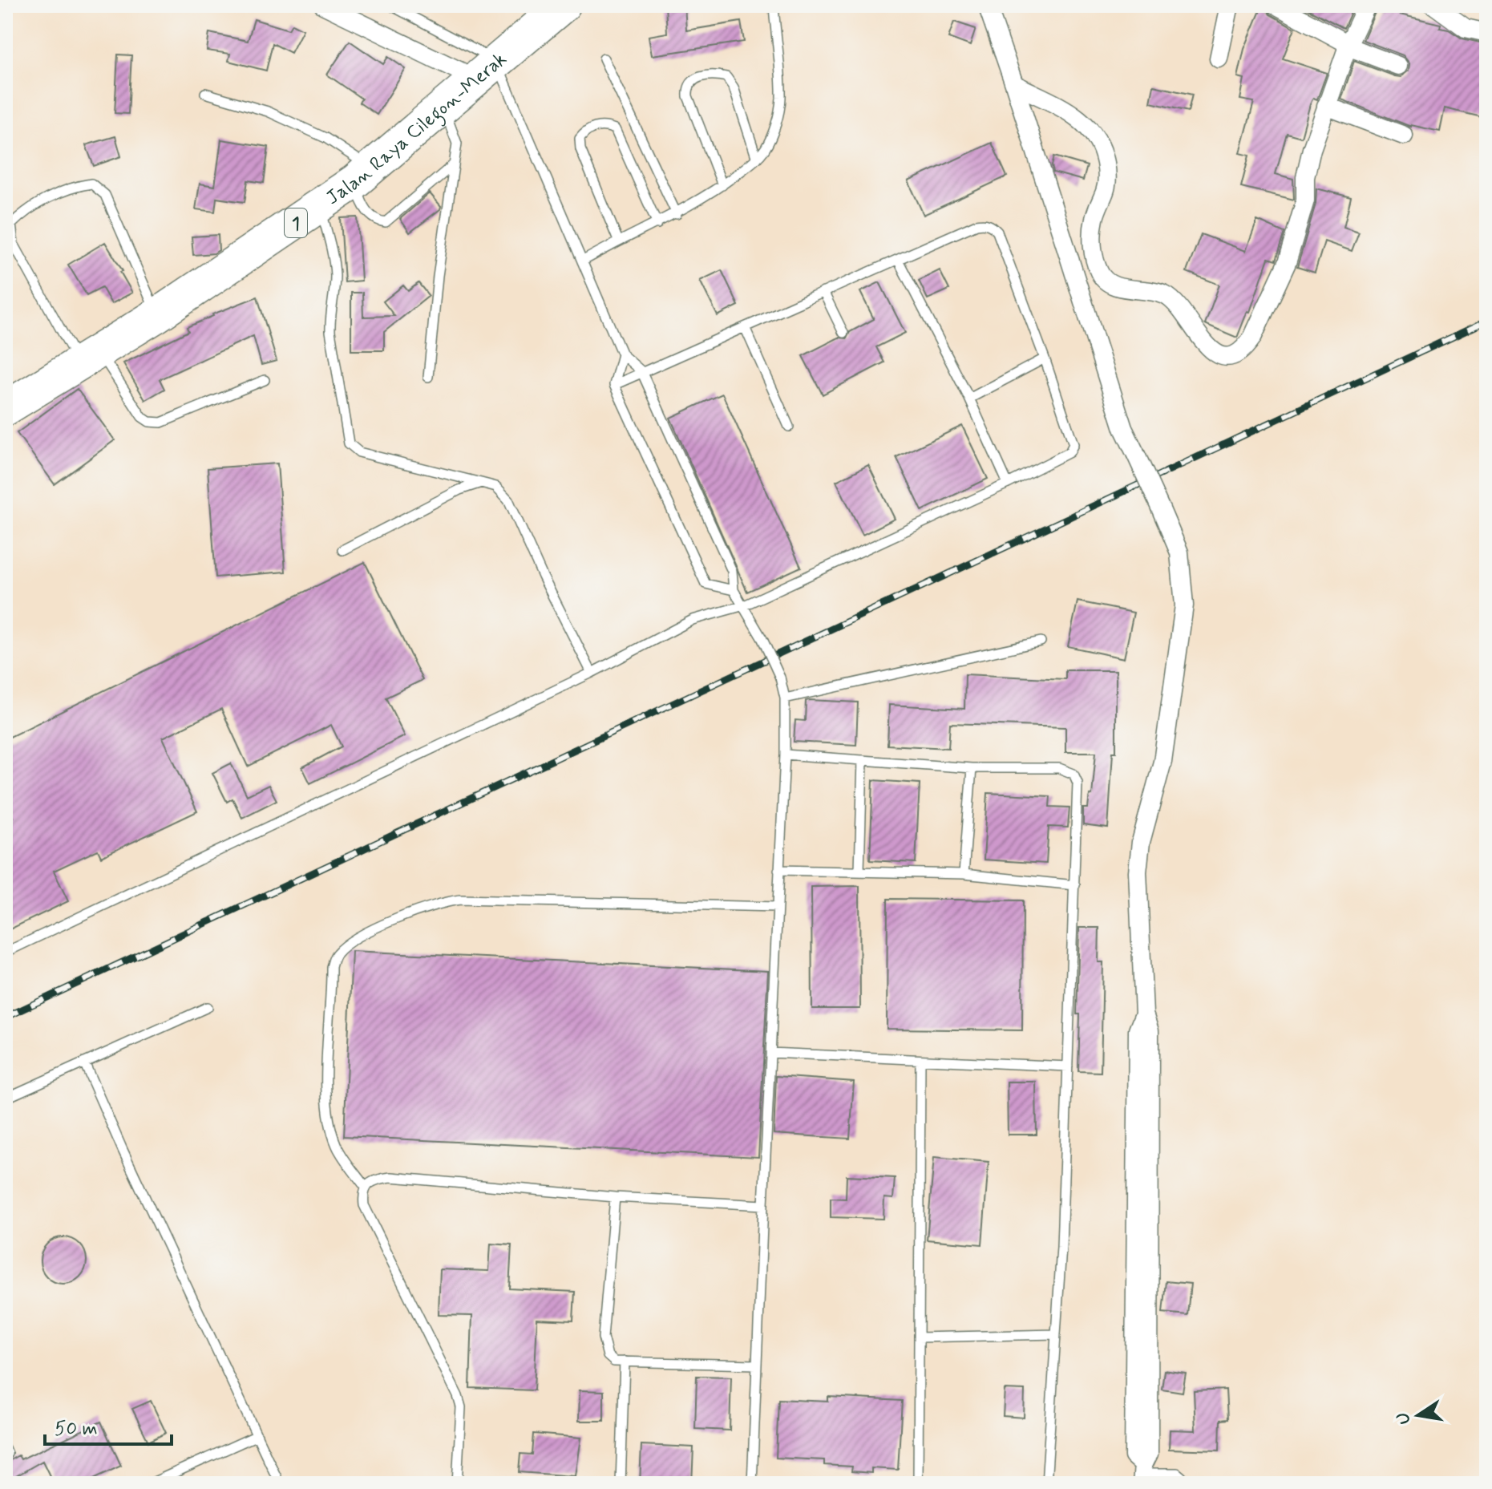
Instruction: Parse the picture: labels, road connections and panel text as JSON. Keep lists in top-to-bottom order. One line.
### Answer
{"streets":{"highway":["Jalan Raya Cilegon-Merak","1"]},"scale_bar":"50 m","north":"left"}
